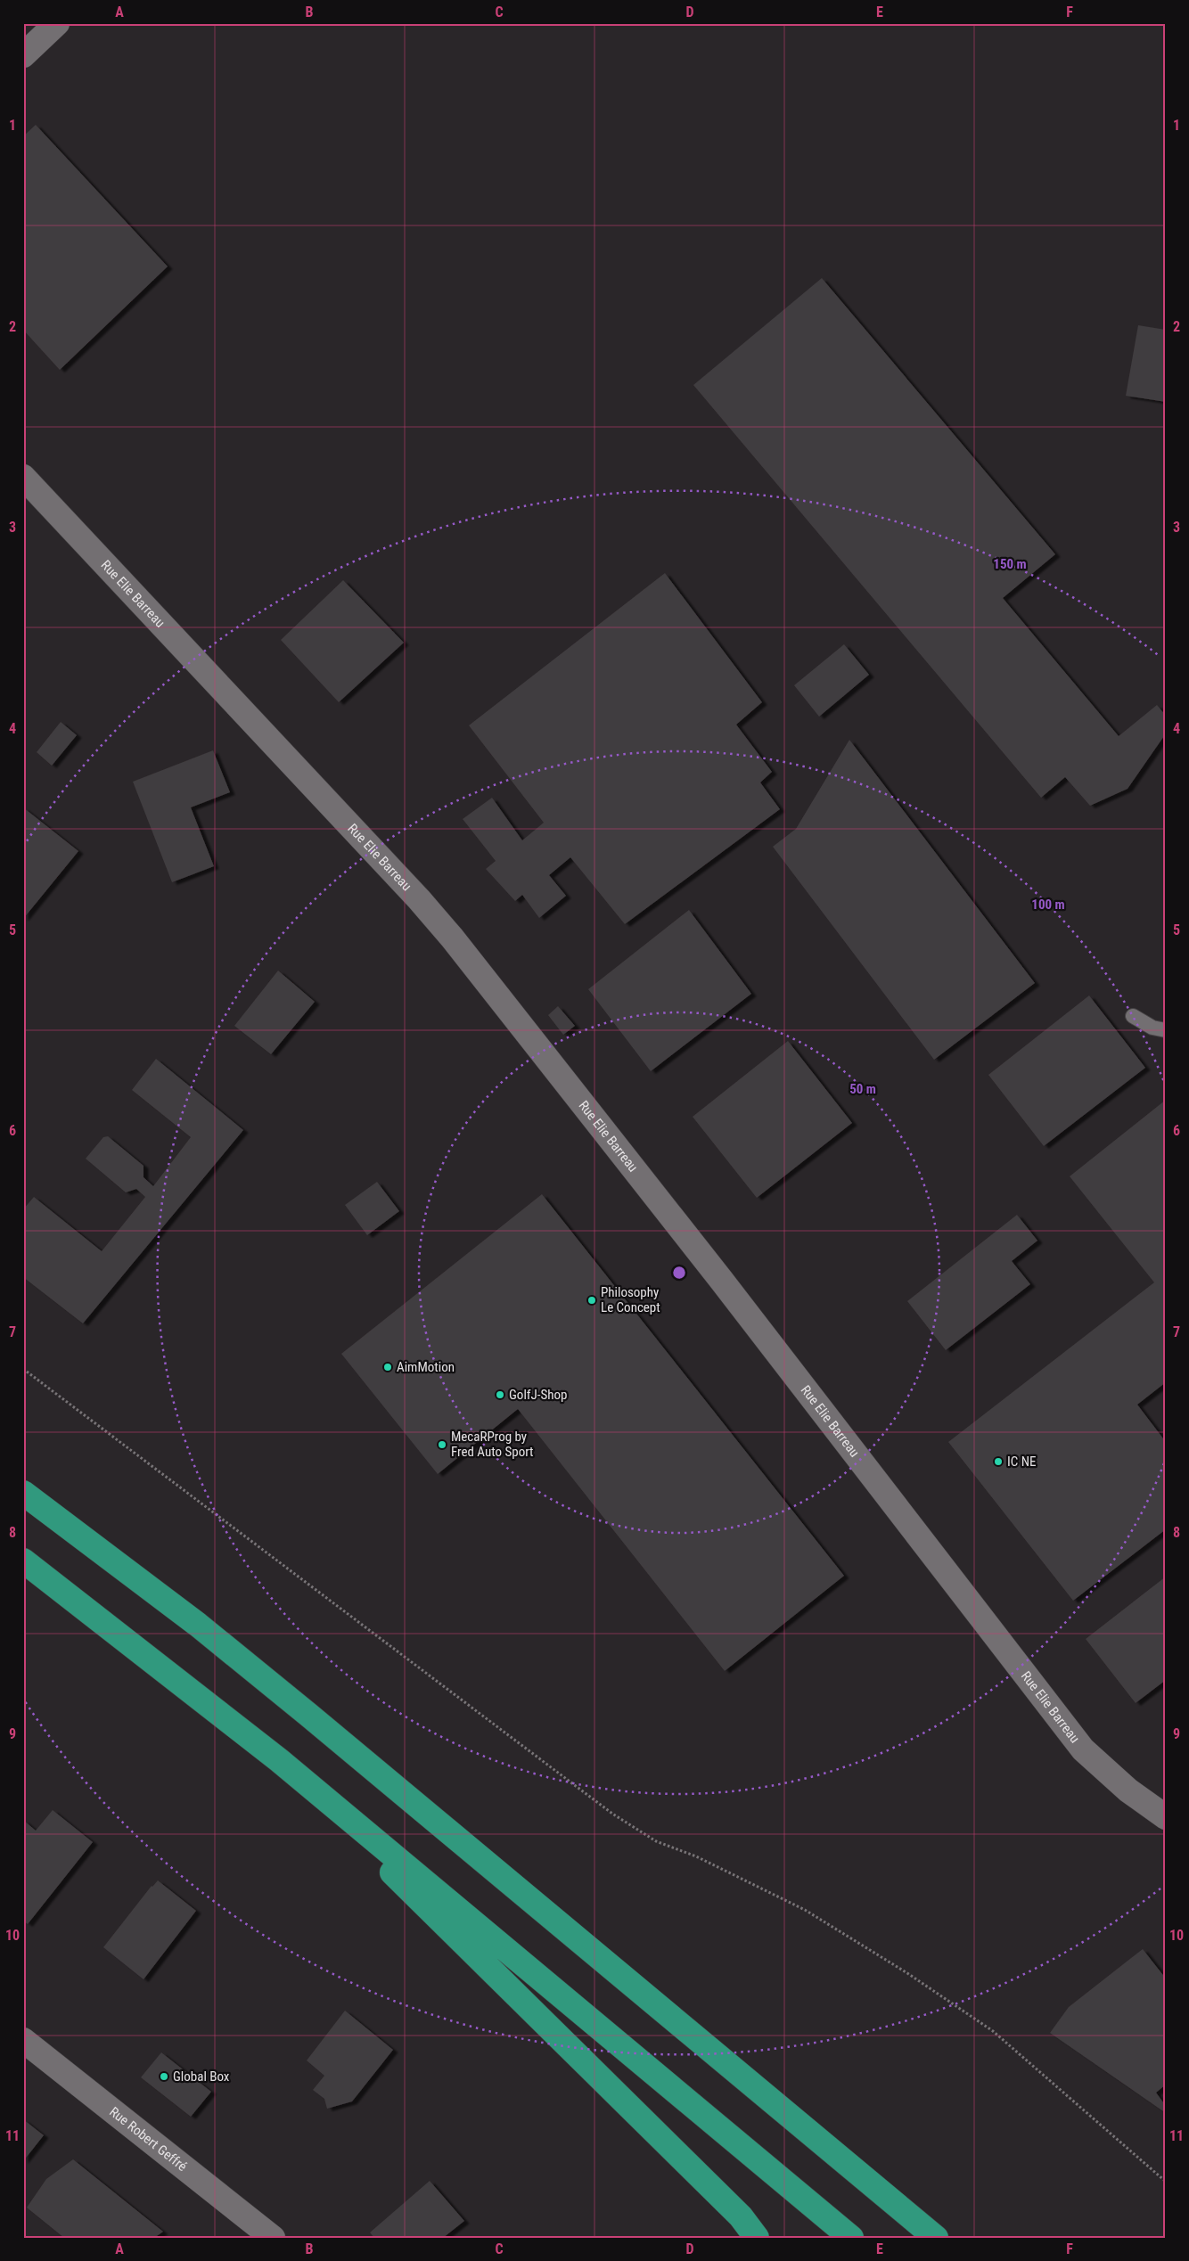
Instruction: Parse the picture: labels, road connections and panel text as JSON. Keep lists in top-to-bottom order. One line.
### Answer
{"streets":{"street":["Rue Elie Barreau","Rue Robert Geffré"]},"places":["Philosophy Le Concept","AimMotion","GolfJ-Shop","MecaRProg by Fred Auto Sport","IC NE","Global Box"],"grid":{"columns":["A","B","C","D","E","F"],"rows":["1","2","3","4","5","6","7","8","9","10","11"]},"rings":["150 m","100 m","50 m"]}
